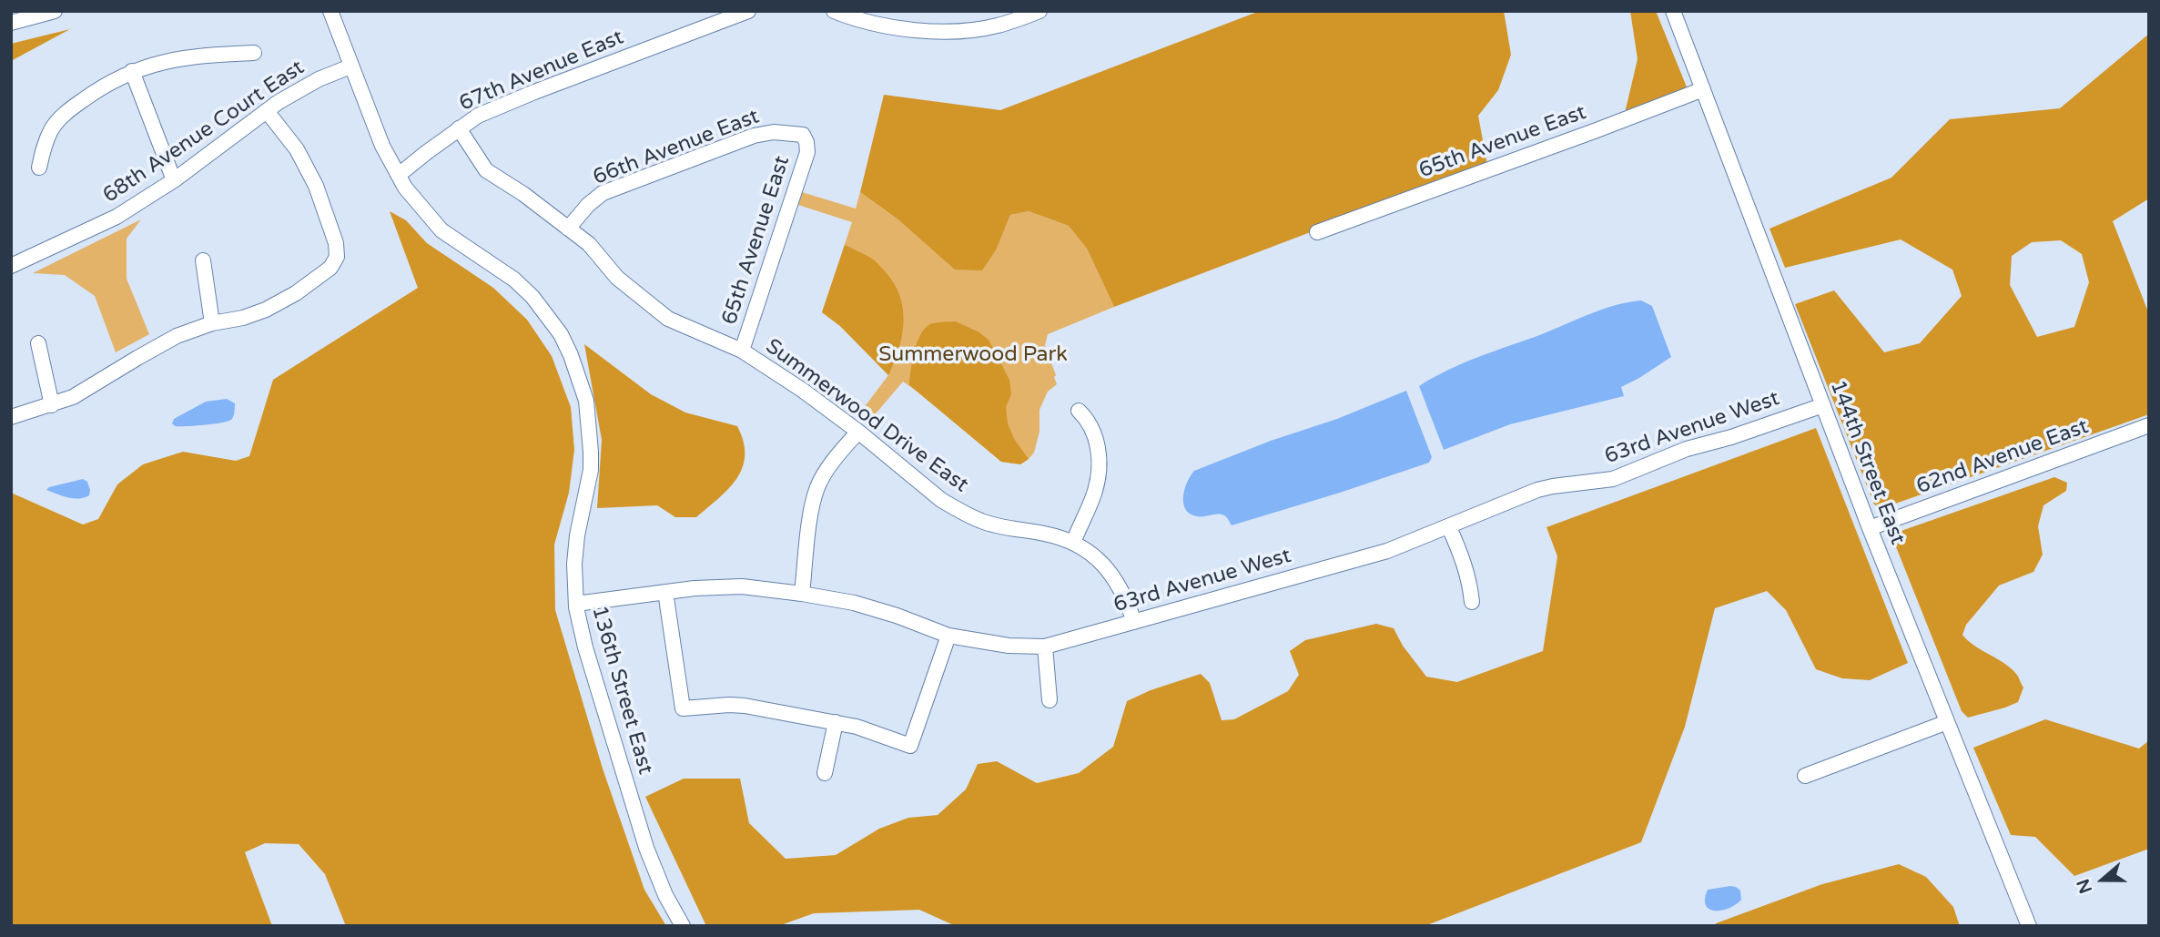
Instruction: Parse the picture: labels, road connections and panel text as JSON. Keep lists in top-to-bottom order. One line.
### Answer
{"streets":{"street":["67th Avenue East","68th Avenue Court East","65th Avenue East","66th Avenue East","Summerwood Drive East","63rd Avenue West","62nd Avenue East","144th Street East","136th Street East"]},"crossings":[["67th Avenue East","Summerwood Drive East"],["67th Avenue East","136th Street East"],["68th Avenue Court East","136th Street East"],["65th Avenue East","66th Avenue East"],["65th Avenue East","Summerwood Drive East"],["65th Avenue East","144th Street East"],["66th Avenue East","Summerwood Drive East"],["Summerwood Drive East","63rd Avenue West"],["63rd Avenue West","144th Street East"],["63rd Avenue West","136th Street East"],["62nd Avenue East","144th Street East"]],"parks":["Summerwood Park"],"north":"left"}
